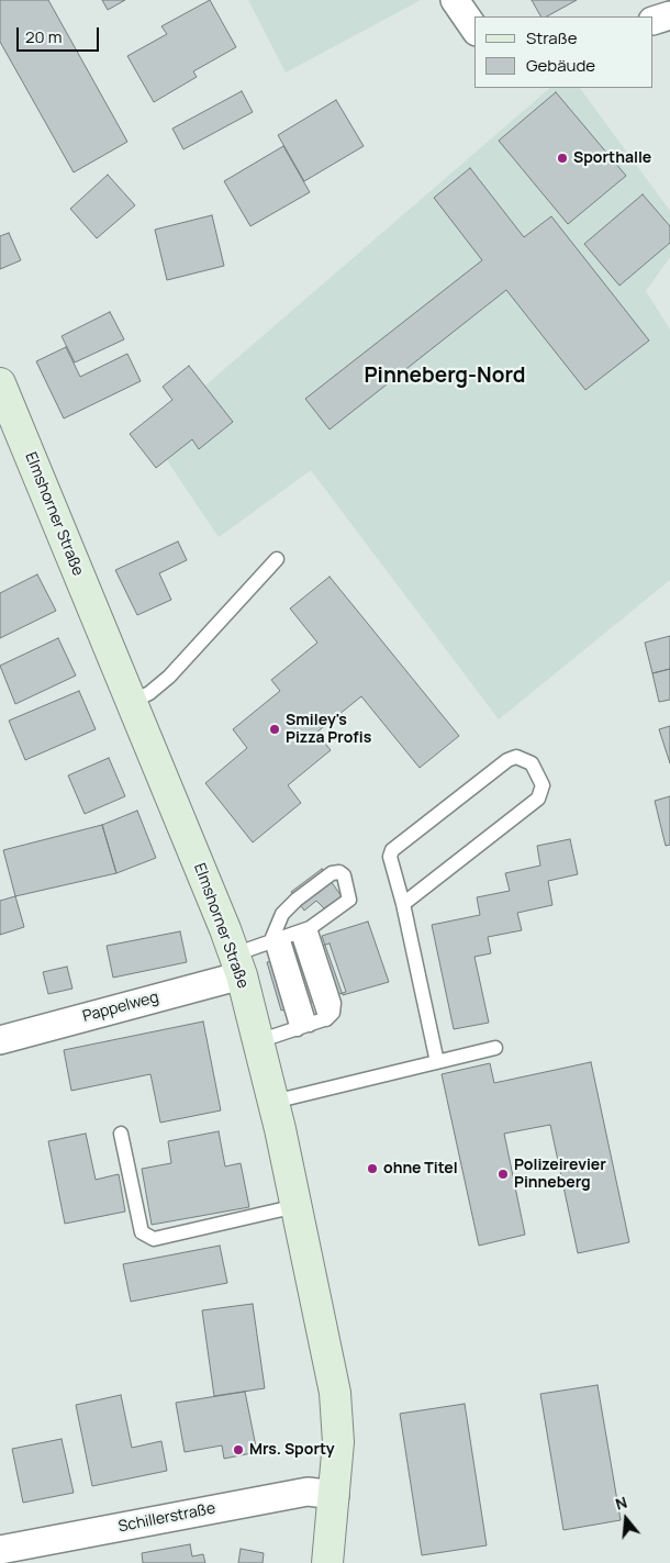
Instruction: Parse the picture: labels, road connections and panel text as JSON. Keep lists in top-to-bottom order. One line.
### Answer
{"streets":{"main road":["Elmshorner Straße"],"street":["Pappelweg","Schillerstraße"]},"crossings":[["Elmshorner Straße","Pappelweg"],["Elmshorner Straße","Schillerstraße"]],"districts":["Pinneberg-Nord"],"places":["Sporthalle","Smiley's Pizza Profis","ohne Titel","Polizeirevier Pinneberg","Mrs. Sporty"],"legend":["Straße","Gebäude"],"scale_bar":"20 m","north":"top"}
